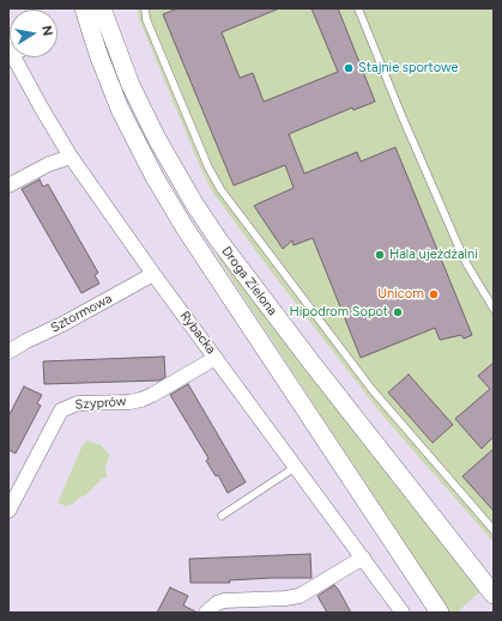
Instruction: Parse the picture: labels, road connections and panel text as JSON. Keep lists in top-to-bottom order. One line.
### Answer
{"streets":{"street":["Droga Zielona","Sztormowa","Rybacka","Szyprów"]},"crossings":[["Sztormowa","Rybacka"],["Rybacka","Szyprów"]],"places":["Stajnie sportowe","Hala ujeżdżalni","Unicorn","Hipodrom Sopot"],"north":"right"}
